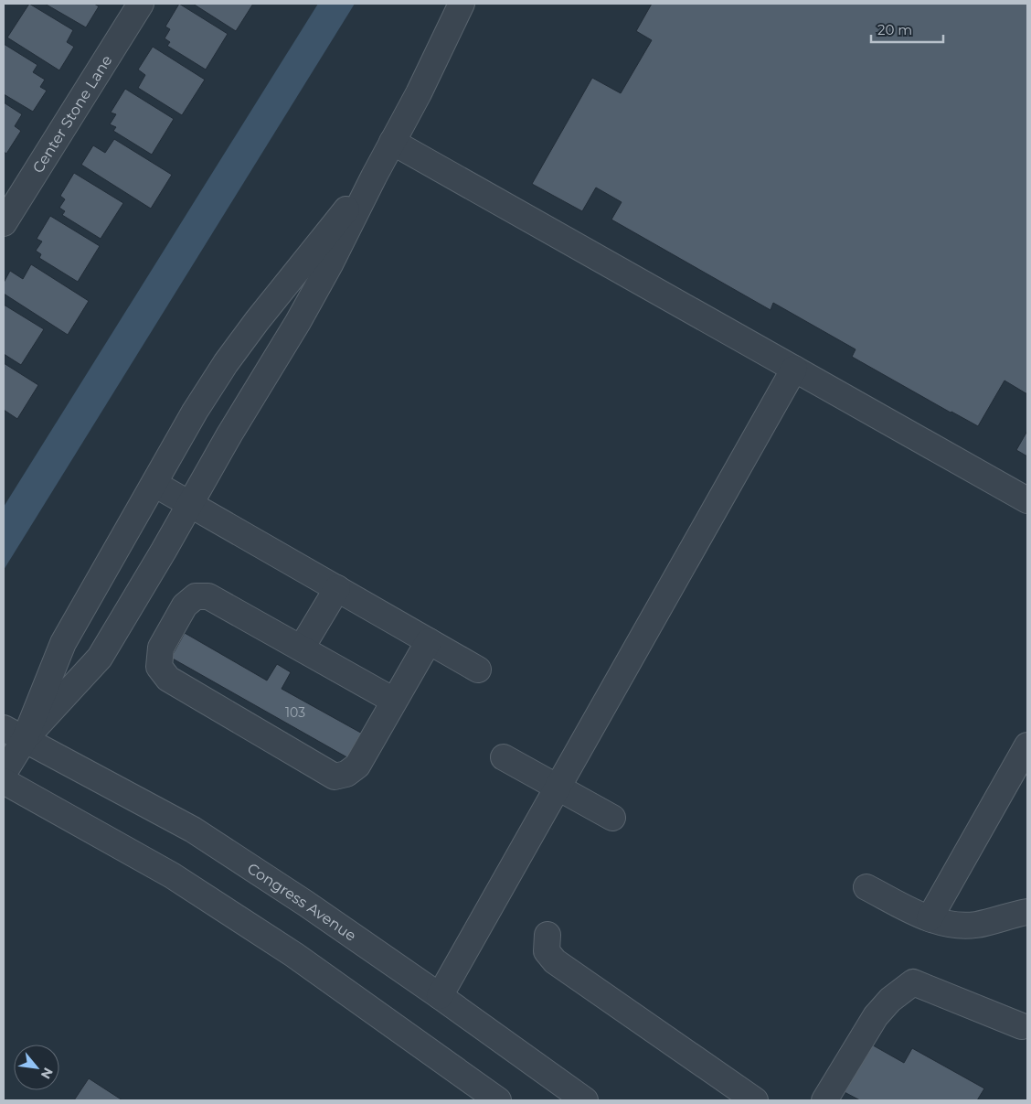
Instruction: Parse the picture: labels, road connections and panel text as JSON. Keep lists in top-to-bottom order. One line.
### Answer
{"streets":{"street":["Center Stone Lane","Congress Avenue"]},"house_numbers":["103"],"scale_bar":"20 m","north":"bottom right"}
